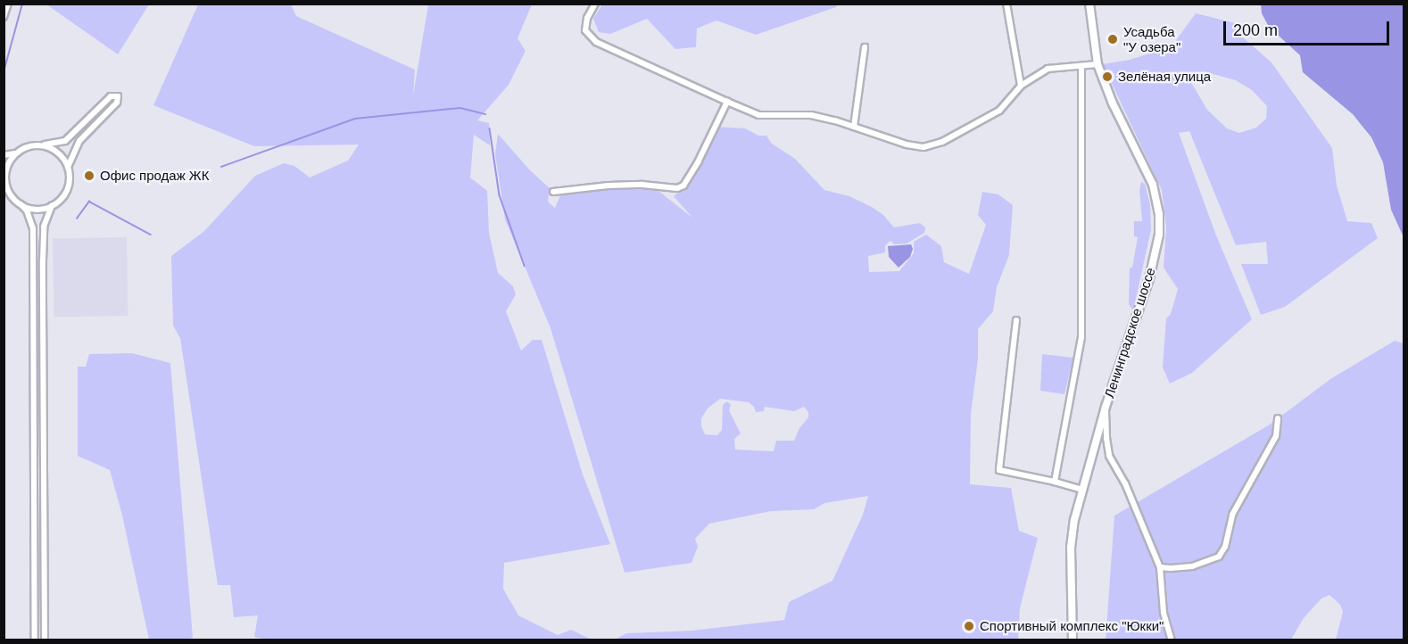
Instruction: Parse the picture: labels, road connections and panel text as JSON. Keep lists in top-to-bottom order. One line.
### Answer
{"streets":{"main road":["Ленинградское шоссе"]},"places":["Усадьба \"У озера\"","Зелёная улица","Офис продаж ЖК","Спортивный комплекс \"Юкки\""],"scale_bar":"200 m"}
